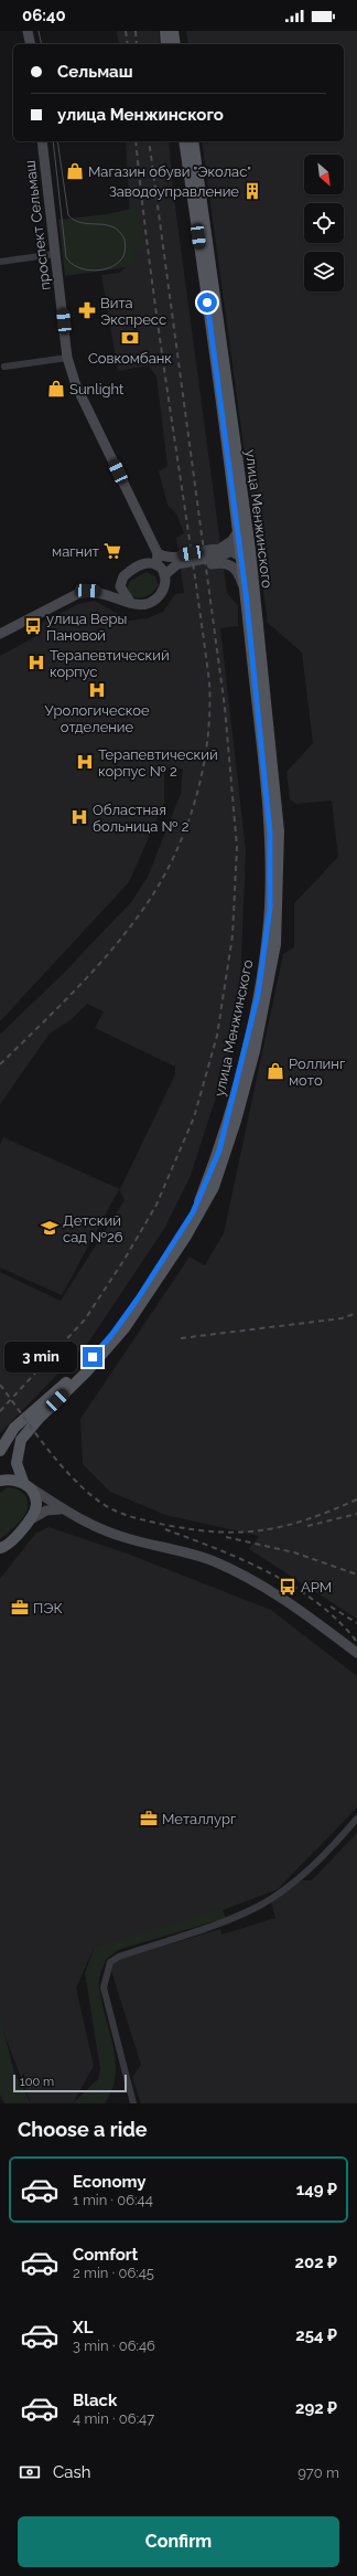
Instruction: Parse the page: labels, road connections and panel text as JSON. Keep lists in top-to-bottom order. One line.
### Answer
{"streets":{"main road":["проспект Сельмаш","улица Менжинского"]},"places":{"shop":["Магазин обуви \"Эколас\"","Sunlight","Роллинг мото"],"building":["Заводоуправление"],"pharmacy":["Вита Экспресс"],"bank":["Совкомбанк"],"supermarket":["магнит"],"bus stop":["улица Веры Пановой","АРМ"],"hospital":["Терапевтический корпус","Урологическое отделение","Терапевтический корпус № 2","Областная больница № 2"],"school or university":["Детский сад №26"],"office":["ПЭК","Металлург"]},"scale_bar":"100 m","north":"bottom right","page":{"status":"06:40","banner":["Сельмаш","улица Менжинского"],"bubble":"3 min","scale":"100 m","heading":"Choose a ride","list":[{"name":"Economy","note":"1 min · 06:44","value":"149 ₽"},{"name":"Comfort","note":"2 min · 06:45","value":"202 ₽"},{"name":"XL","note":"3 min · 06:46","value":"254 ₽"},{"name":"Black","note":"4 min · 06:47","value":"292 ₽"}],"pay":["Cash","970 m"],"buttons":"Confirm"}}
